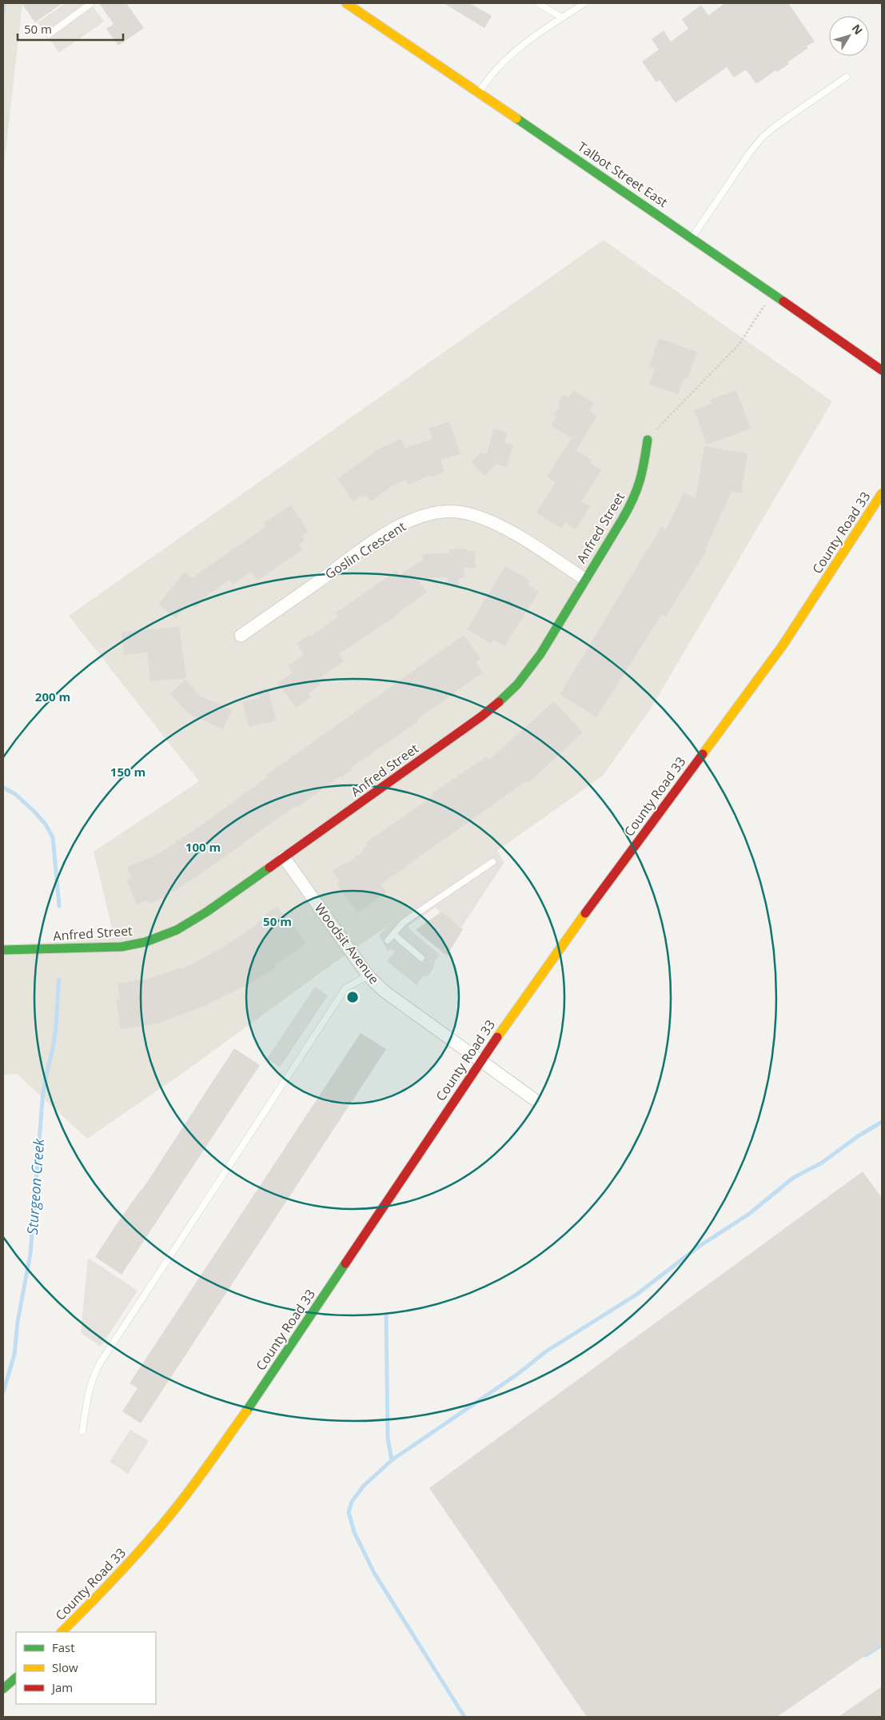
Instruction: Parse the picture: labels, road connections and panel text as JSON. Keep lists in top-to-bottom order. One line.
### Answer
{"streets":{"main road":["Talbot Street East","Anfred Street","County Road 33"],"street":["Goslin Crescent","Woodsit Avenue"]},"crossings":[["Anfred Street","Goslin Crescent"],["Anfred Street","Woodsit Avenue"],["County Road 33","Woodsit Avenue"]],"water":["Sturgeon Creek"],"legend":["Fast","Slow","Jam"],"scale_bar":"50 m","north":"top right","rings":["200 m","150 m","100 m","50 m"]}
